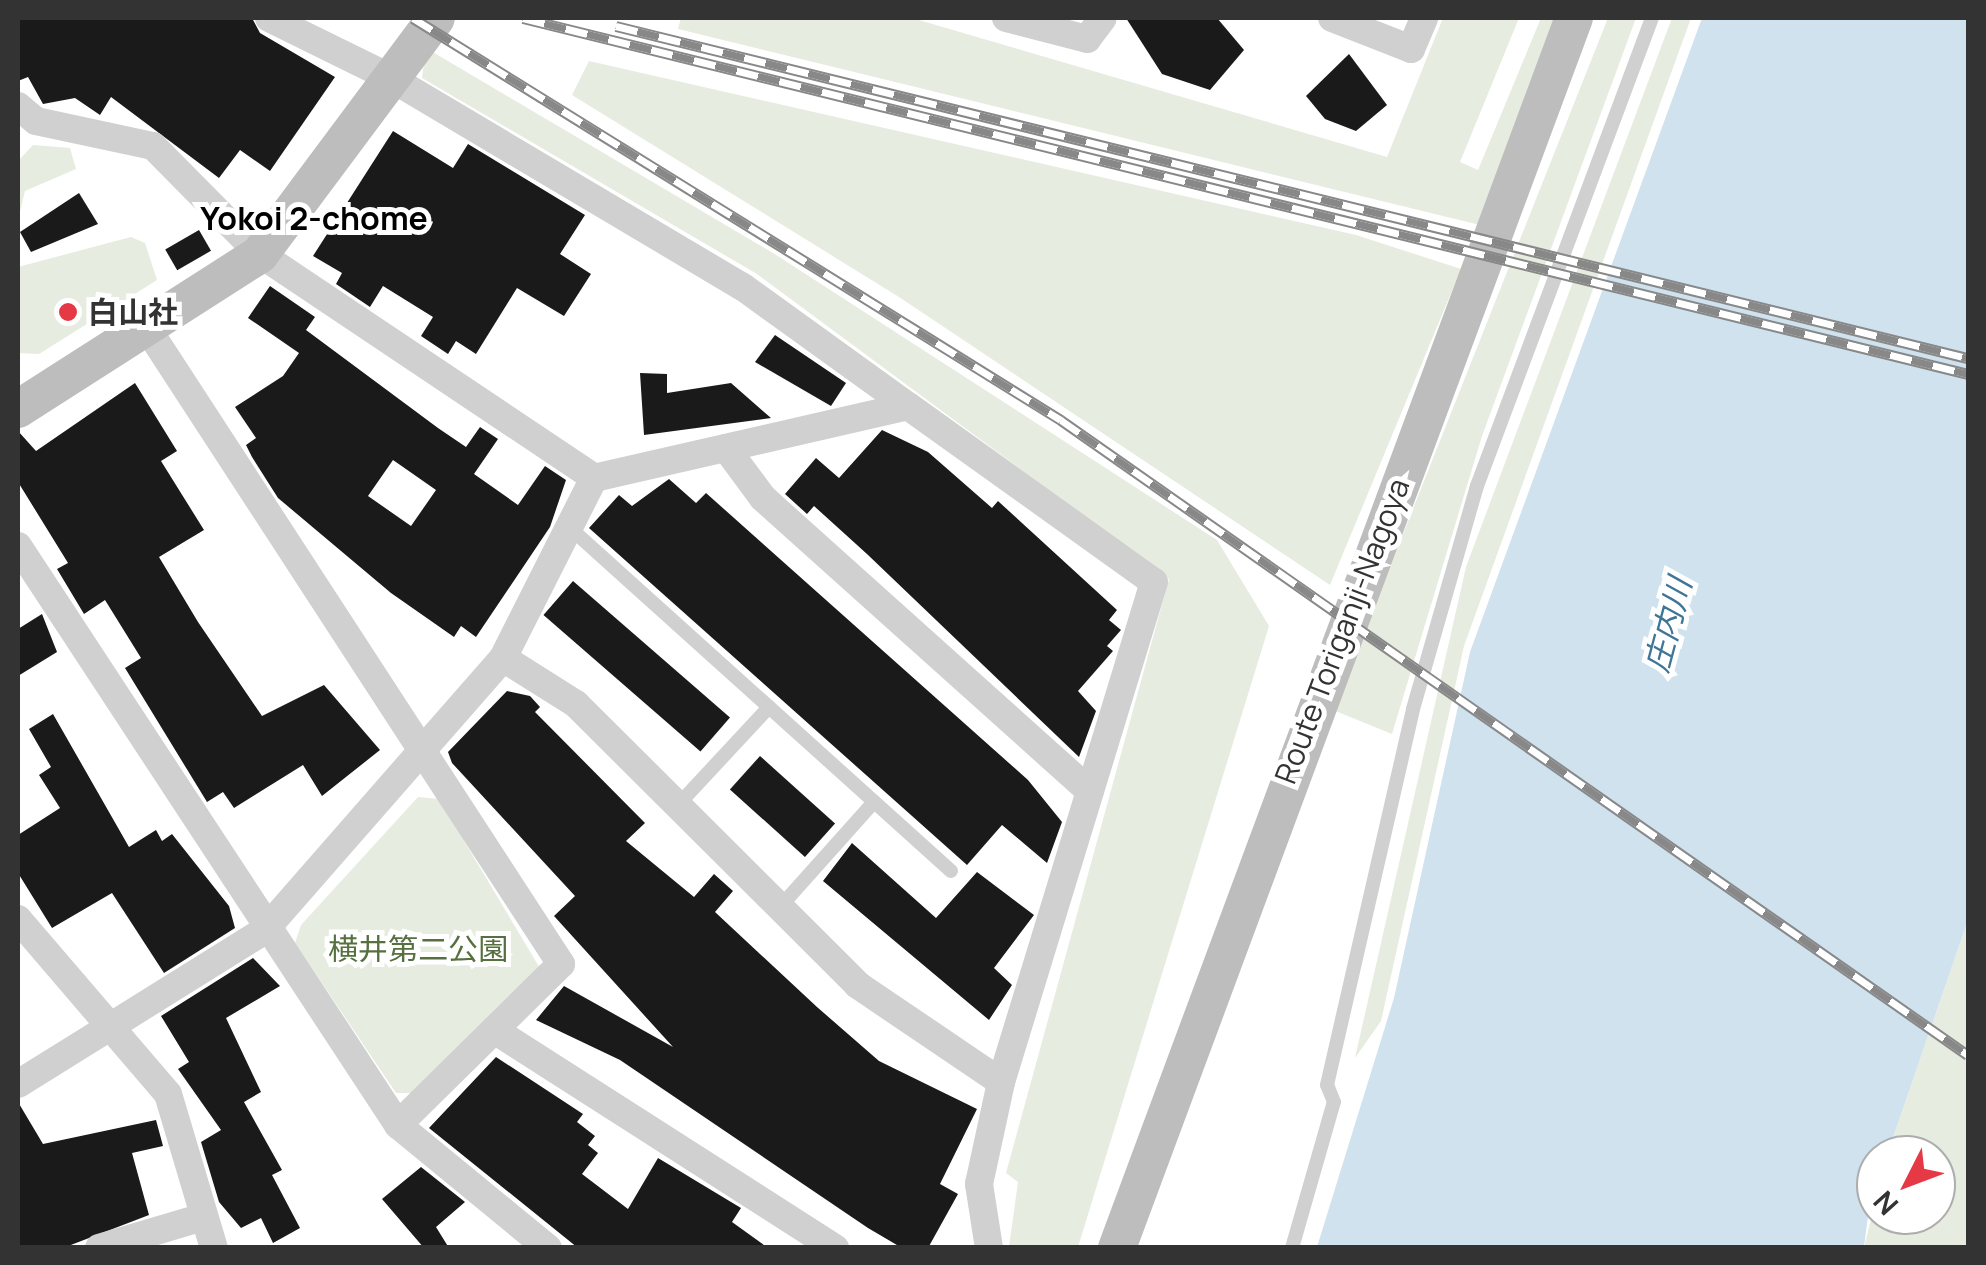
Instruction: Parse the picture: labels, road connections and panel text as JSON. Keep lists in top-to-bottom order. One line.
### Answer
{"streets":{"main road":["Route Toriganji-Nagoya"]},"districts":["Yokoi 2-chome"],"water":["庄内川"],"parks":["横井第二公園"],"places":["白山社"],"north":"bottom left"}
